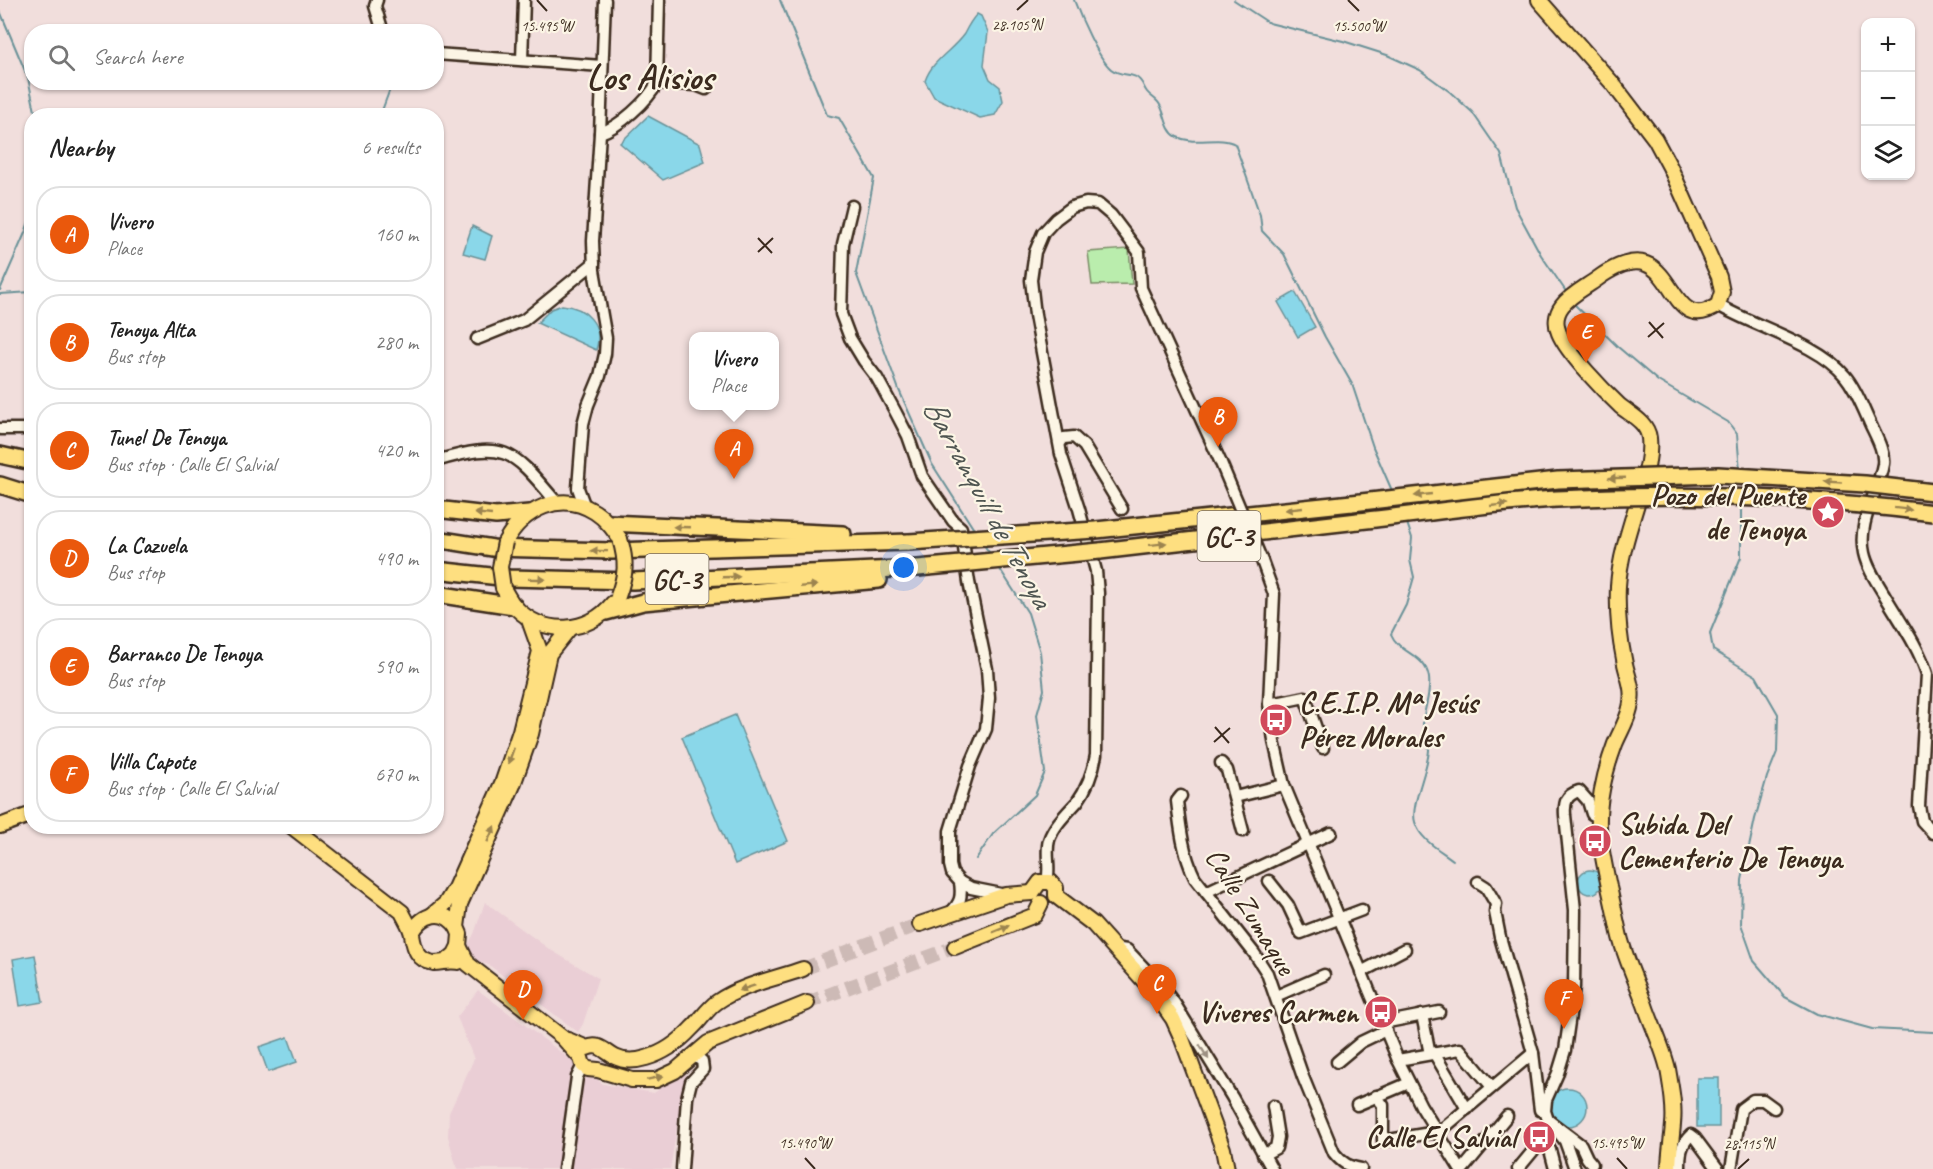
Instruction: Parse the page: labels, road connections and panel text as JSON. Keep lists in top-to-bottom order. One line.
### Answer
{"streets":{"highway":["GC-3"],"street":["Calle Zumaque"]},"districts":["Los Alisios"],"water":["Barranquill de Tenoya"],"places":{"place":["Pozo del Puente de Tenoya"],"bus stop":["C.E.I.P. Mª Jesús Pérez Morales","Subida Del Cementerio De Tenoya","Viveres Carmen","Calle El Salvial"]},"page":{"map_buttons":["+","−"],"search":"Search here","heading":["Nearby","6 results"],"list":[{"mark":"A","name":"Vivero","note":"Place","value":"160 m"},{"mark":"B","name":"Tenoya Alta","note":"Bus stop","value":"280 m"},{"mark":"C","name":"Tunel De Tenoya","note":"Bus stop · Calle El Salvial","value":"420 m"},{"mark":"D","name":"La Cazuela","note":"Bus stop","value":"490 m"},{"mark":"E","name":"Barranco De Tenoya","note":"Bus stop","value":"590 m"},{"mark":"F","name":"Villa Capote","note":"Bus stop · Calle El Salvial","value":"670 m"}],"pins":["E","B","A","C","D","F"],"popup":["Vivero","Place"]},"coordinates":["28.105°N","15.500°W","15.495°W","15.490°W","28.115°N"]}
